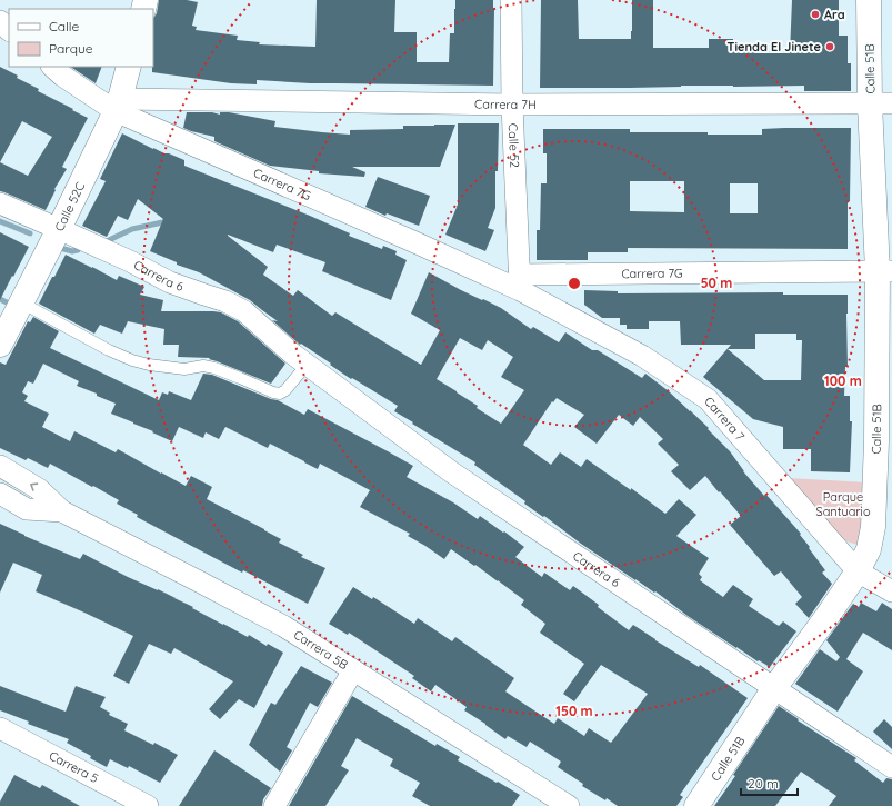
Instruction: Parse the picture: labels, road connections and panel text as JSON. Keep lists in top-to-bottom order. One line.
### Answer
{"streets":{"street":["Calle 51B","Carrera 7H","Calle 52","Carrera 7G","Calle 52C","Carrera 6","Carrera 7","Carrera 5B","Carrera 5"]},"crossings":[["Calle 51B","Carrera 7H"],["Calle 51B","Carrera 7G"],["Calle 51B","Carrera 6"],["Calle 51B","Carrera 7"],["Carrera 7H","Calle 52"],["Carrera 7H","Carrera 7G"],["Carrera 7H","Calle 52C"],["Calle 52","Carrera 7G"],["Calle 52","Carrera 7"],["Carrera 7G","Calle 52C"],["Carrera 7G","Carrera 7"],["Calle 52C","Carrera 6"]],"parks":["Parque Santuario"],"places":["Ara","Tienda El Jinete"],"legend":["Calle","Parque"],"scale_bar":"20 m","rings":["50 m","100 m","150 m"]}
